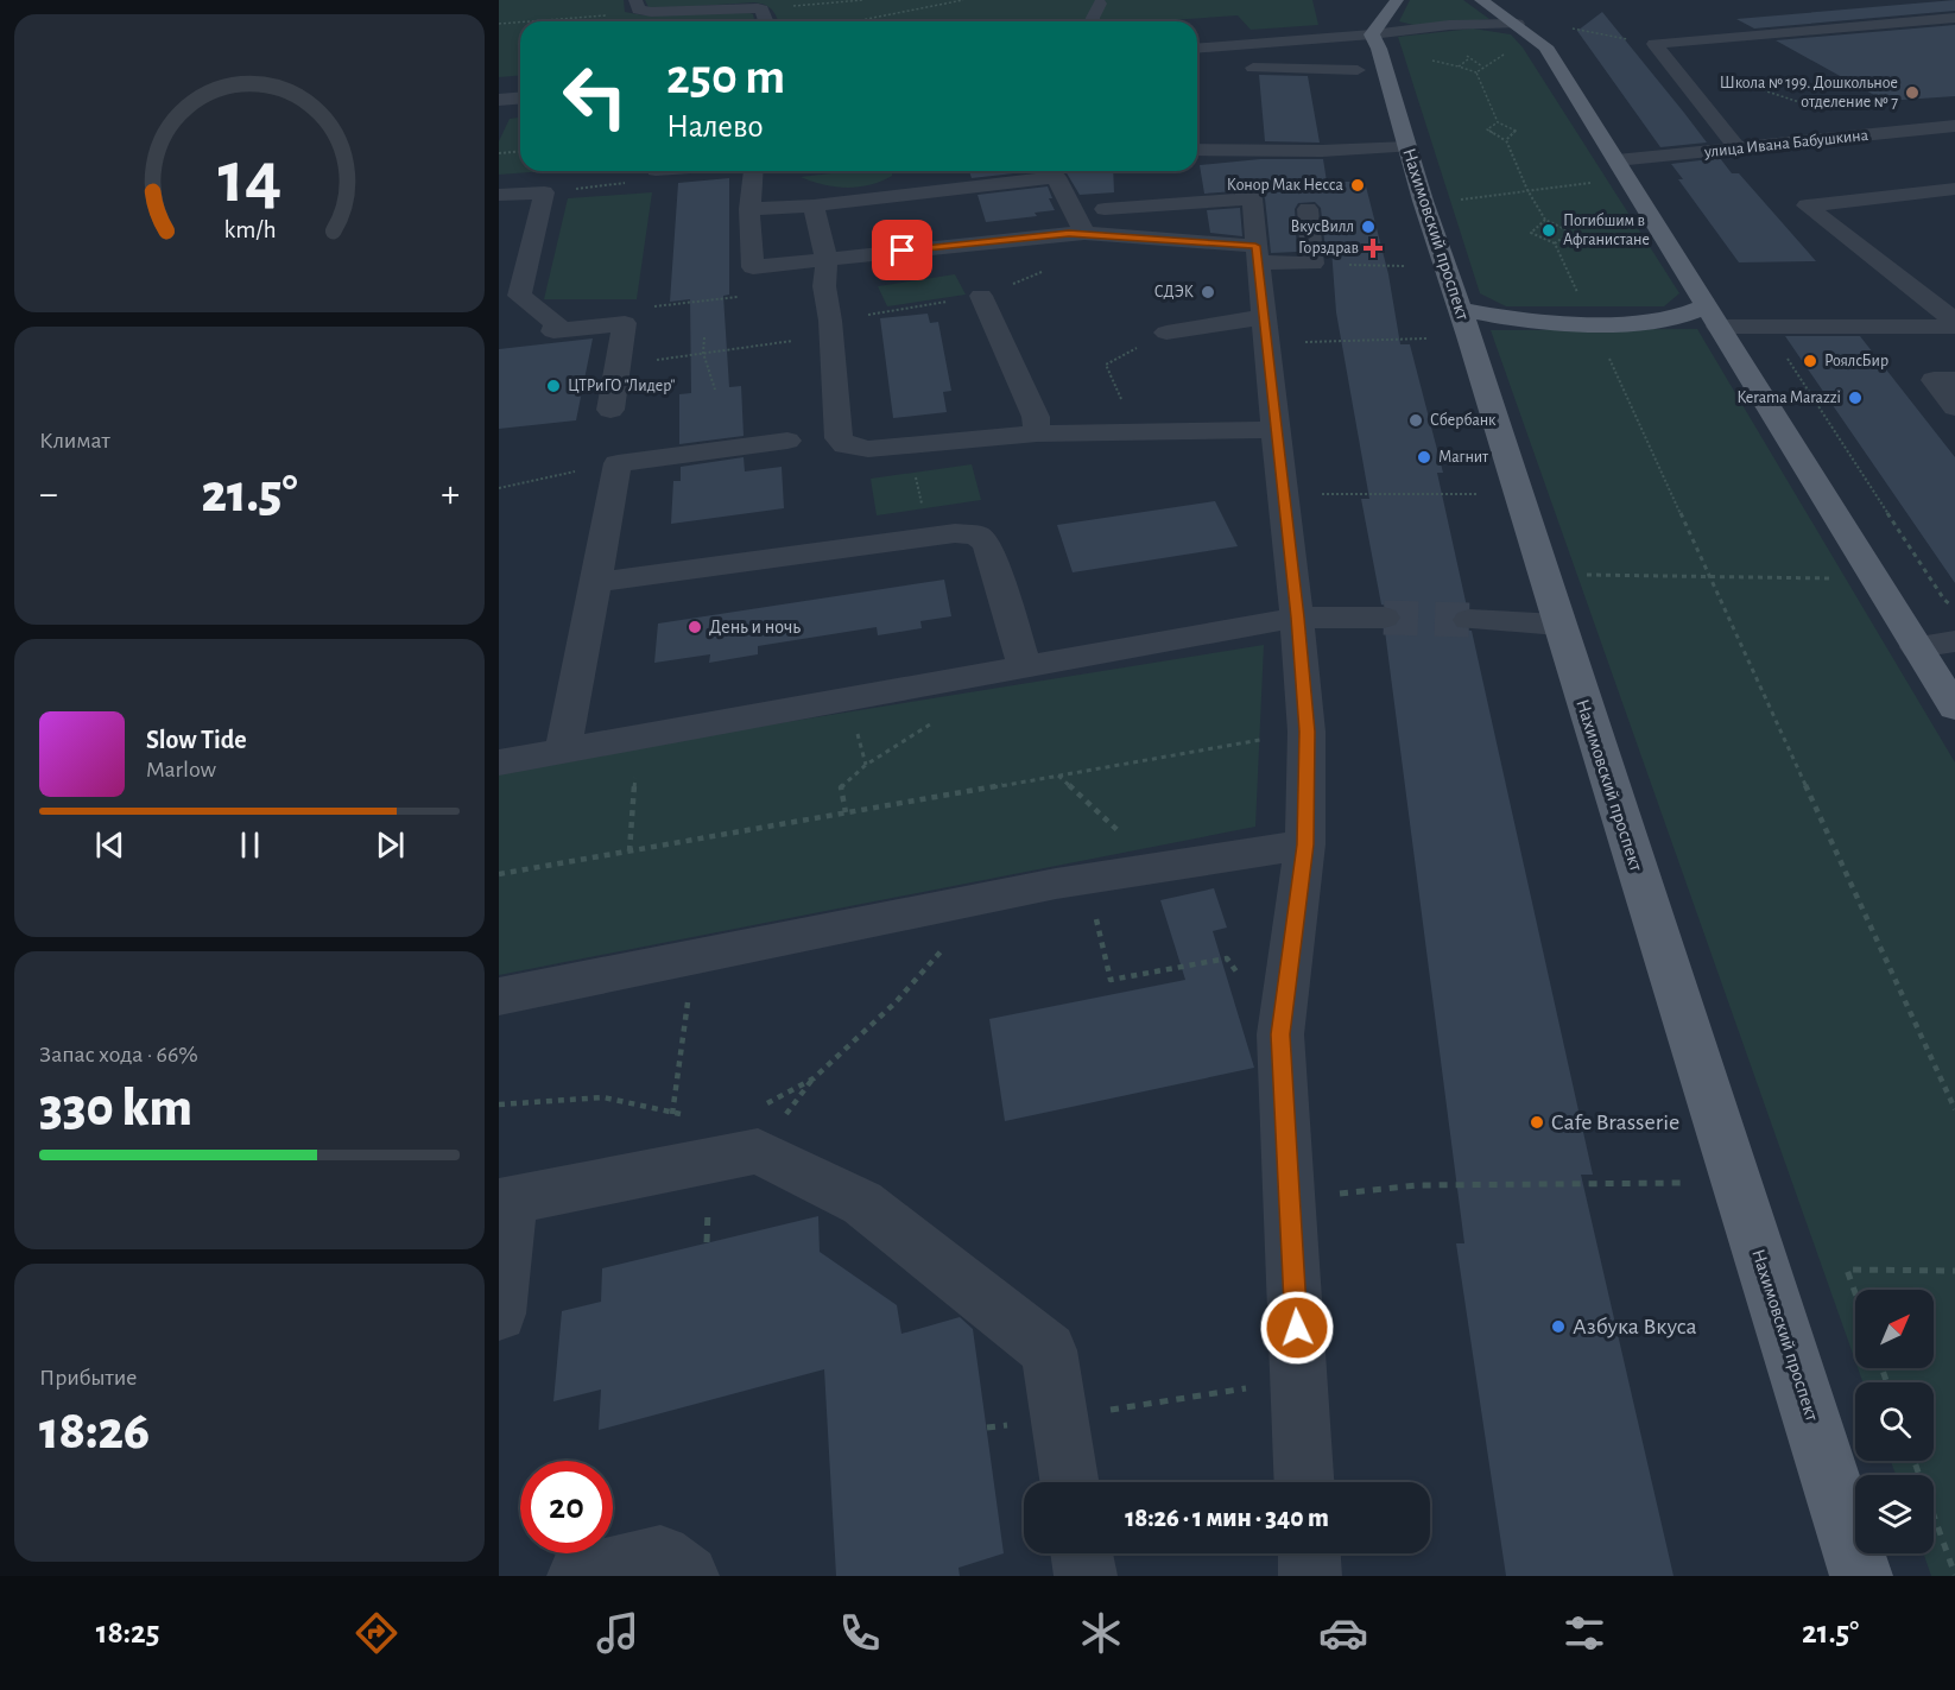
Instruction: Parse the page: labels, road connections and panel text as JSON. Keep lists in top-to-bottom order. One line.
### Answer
{"streets":{"main road":["Нахимовский проспект"],"street":["улица Ивана Бабушкина"]},"places":{"other":["Школа № 199. Дошкольное отделение № 7","Конор Мак Несса","ВкусВилл","Погибшим в Афганистане","СДЭК","РоялсБир","ЦТРиГО \"Лидер\"","Kerama Marazzi","Сбербанк","Магнит","День и ночь","Cafe Brasserie","Азбука Вкуса"],"health":["Горздрав"]},"north":"top right","page":{"turn":["250 m","Налево"],"tile":["Климат",["Запас хода · 66%","330 km"],["Прибытие","18:26"]],"heat":["−","21.5°","+"],"song":["Slow Tide","Marlow"],"limit":"20","trip":"18:26 · 1 мин · 340 m","tabs":["18:25","21.5°"],"gauge":["14","km/h"]}}
